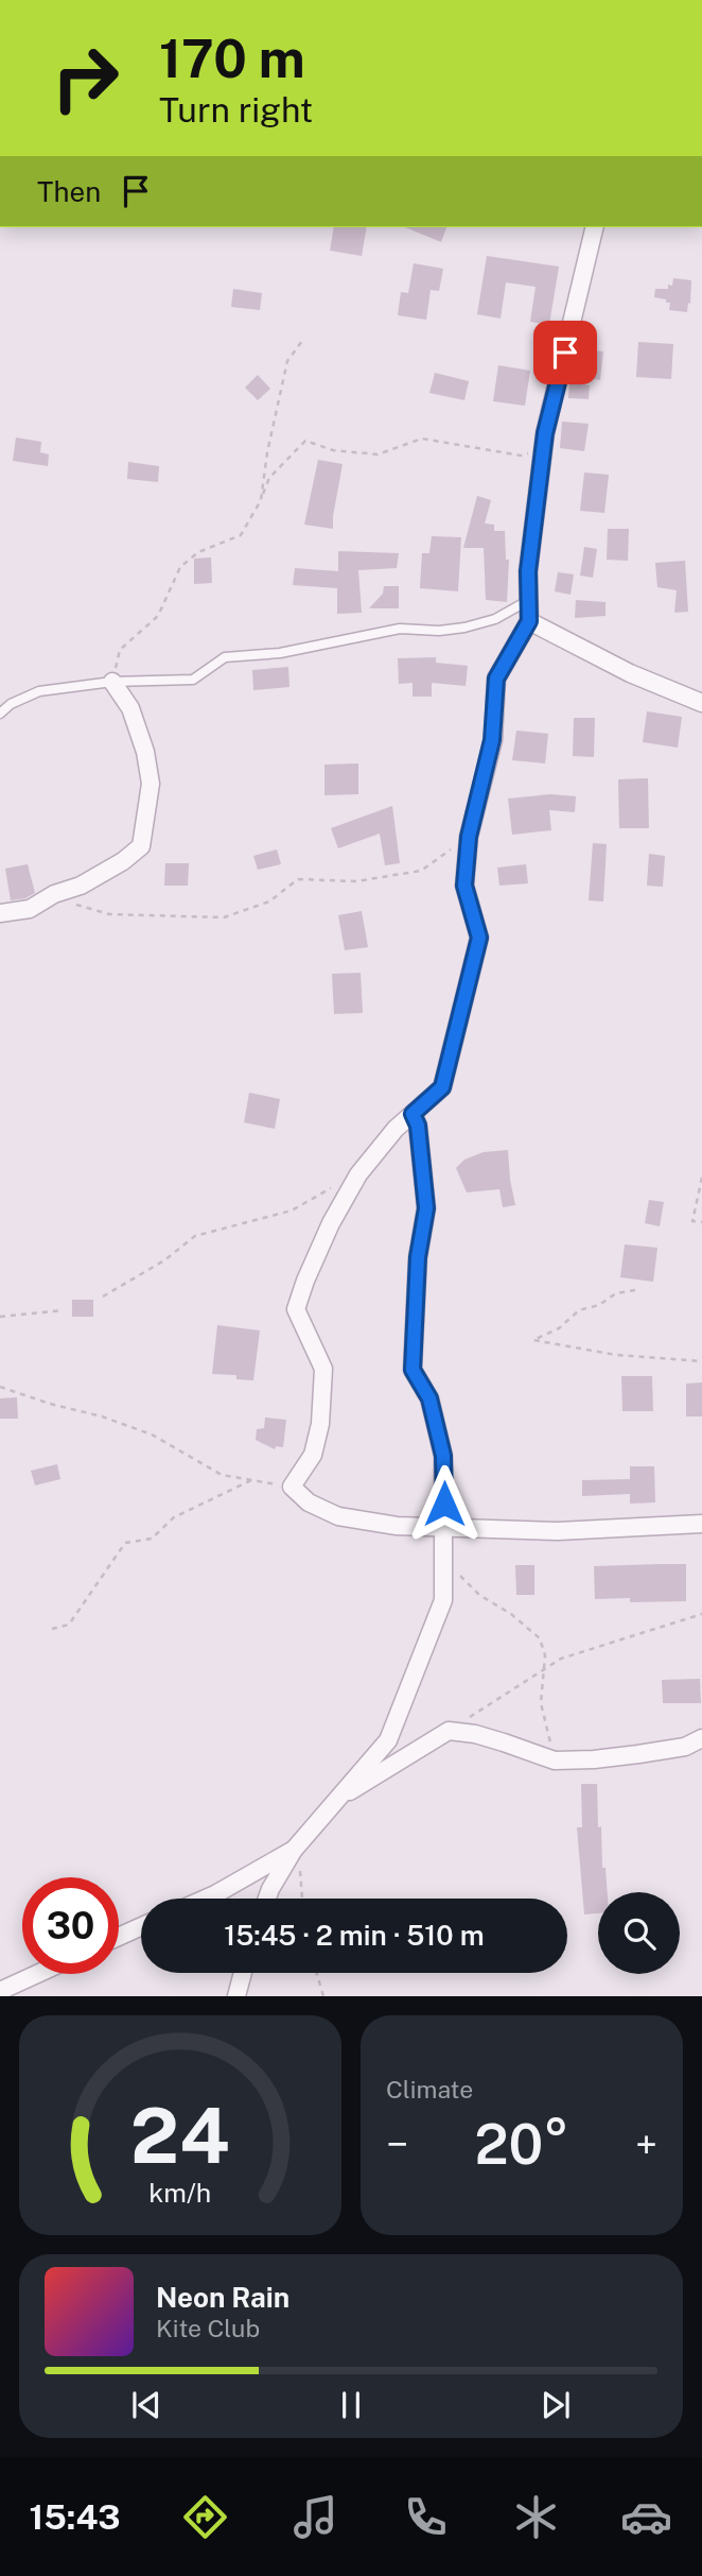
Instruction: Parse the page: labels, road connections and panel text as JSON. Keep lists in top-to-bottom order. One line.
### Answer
{"page":{"turn":["170 m","Turn right"],"then":"Then","limit":"30","trip":"15:45 · 2 min · 510 m","tile":"Climate","heat":["−","20°","+"],"song":["Neon Rain","Kite Club"],"tabs":"15:43","gauge":["24","km/h"]}}
